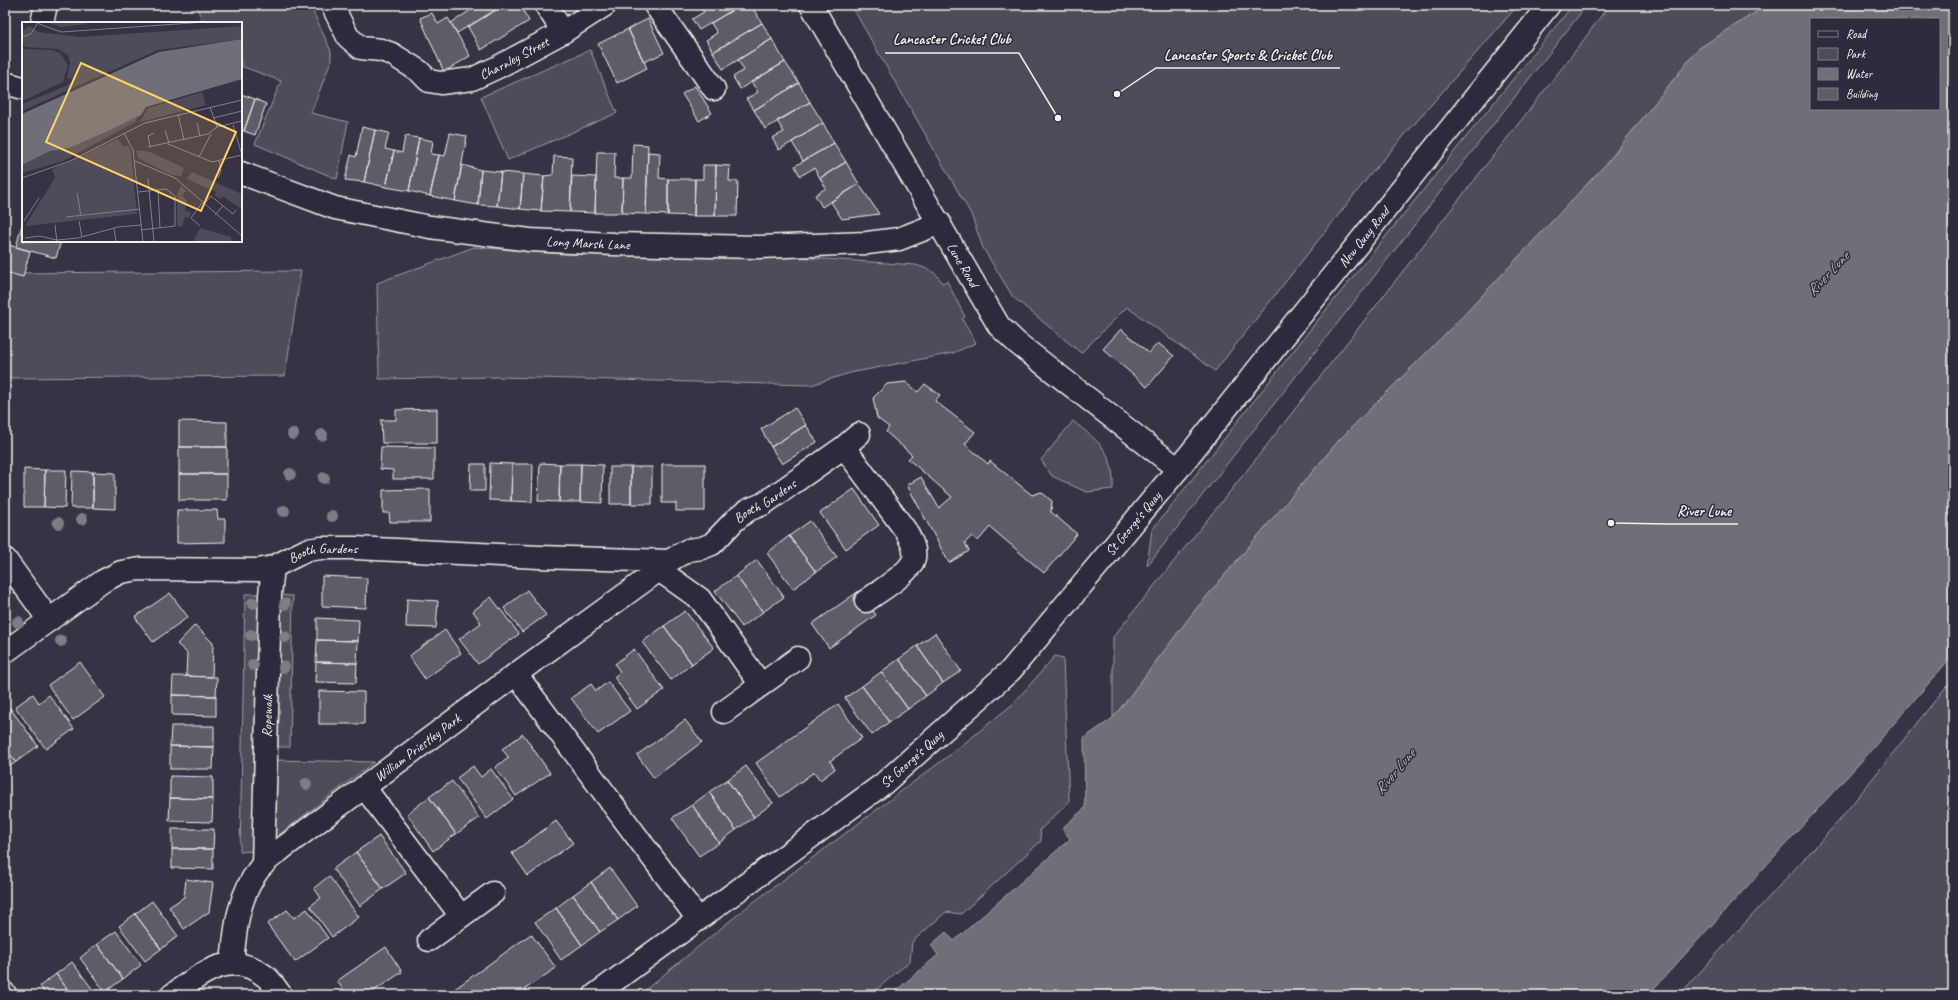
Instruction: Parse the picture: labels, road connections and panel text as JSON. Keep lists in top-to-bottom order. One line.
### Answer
{"streets":{"street":["Charnley Street","New Quay Road","Long Marsh Lane","Lune Road","Booth Gardens","St George's Quay","Ropewalk","William Priestley Park"]},"crossings":[["New Quay Road","Lune Road"],["New Quay Road","St George's Quay"],["Long Marsh Lane","Lune Road"],["Lune Road","St George's Quay"],["Booth Gardens","Ropewalk"],["Booth Gardens","William Priestley Park"],["Ropewalk","William Priestley Park"]],"water":["River Lune"],"places":["Lancaster Sports & Cricket Club","Lancaster Cricket Club","River Lune"],"legend":["Road","Park","Water","Building"]}
